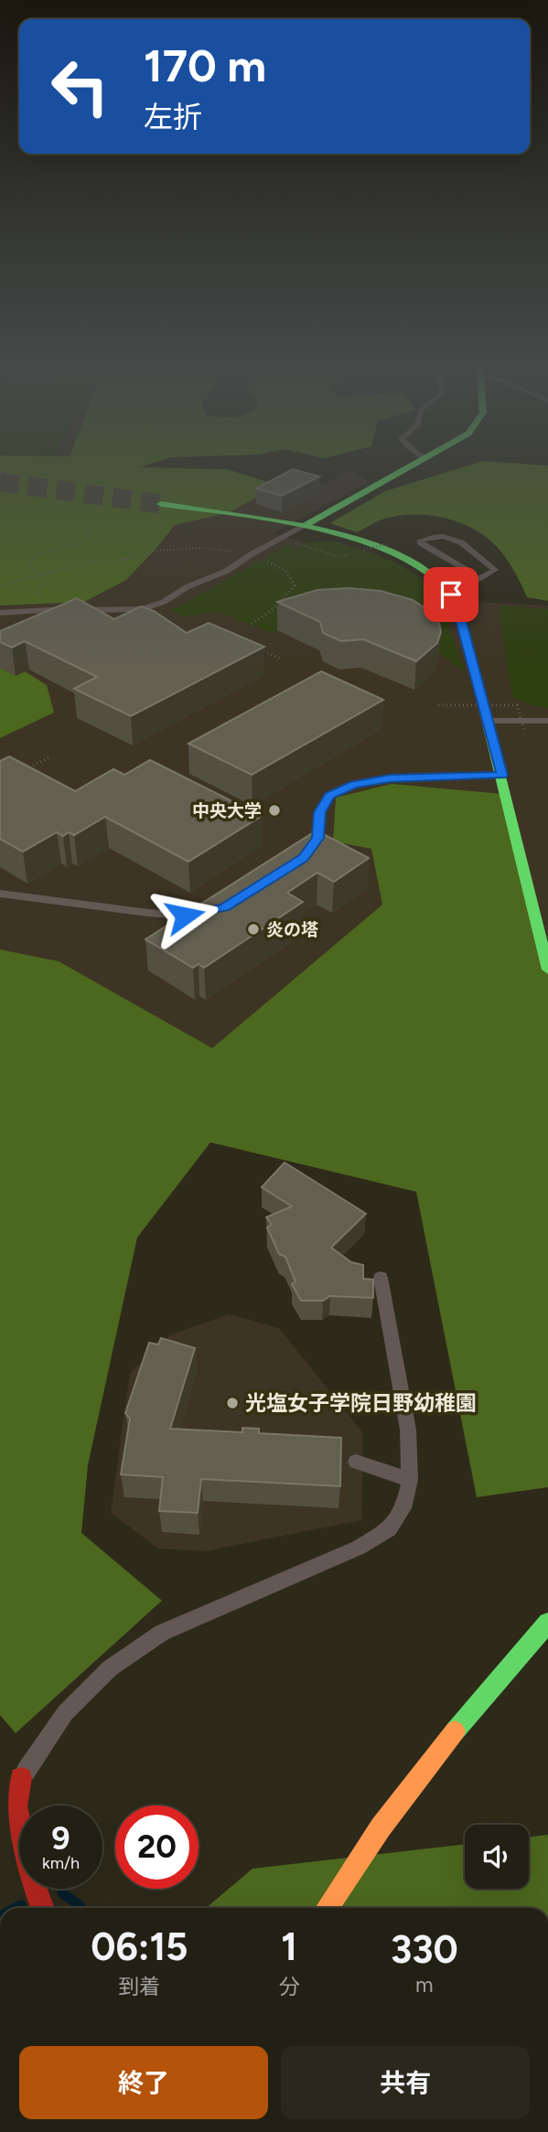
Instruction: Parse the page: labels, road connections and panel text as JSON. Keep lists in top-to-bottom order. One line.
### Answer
{"places":["中央大学","炎の塔","光塩女子学院日野幼稚園"],"page":{"turn":["170 m","左折"],"speed":"9 km/h","limit":"20","eta":["06:15","到着","1","分","330","m"],"buttons":["終了","共有"]}}
